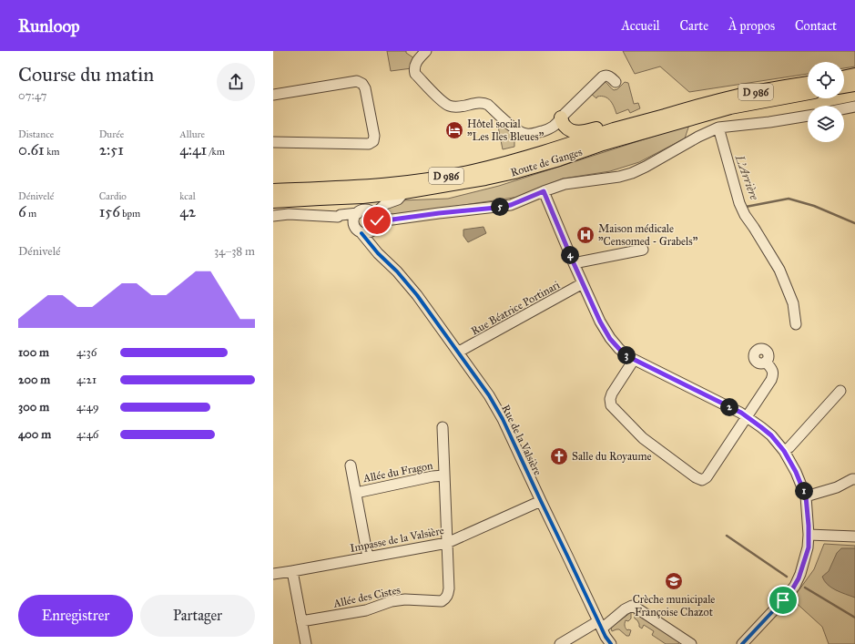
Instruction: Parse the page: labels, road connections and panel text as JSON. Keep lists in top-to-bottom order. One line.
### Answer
{"streets":{"main road":["D 986","Route de Ganges"],"street":["Rue Béatrice Portinari","Rue de la Valsière","Allée du Fragon","Impasse de la Valsière","Allée des Cistes"]},"crossings":[["Rue Béatrice Portinari","Rue de la Valsière"],["Rue de la Valsière","Impasse de la Valsière"],["Impasse de la Valsière","Allée des Cistes"]],"water":["L'Arrière"],"places":{"hotel":["Hôtel social \"Les Iles Bleues\""],"hospital":["Maison médicale \"Censomed - Grabels\""],"church":["Salle du Royaume"],"school or university":["Crèche municipale Françoise Chazot"]},"page":{"header":"Runloop","nav":["Accueil","Carte","À propos","Contact"],"heading":["Course du matin","07:47"],"stats":[["Distance","0.61 km"],["Durée","2:51"],["Allure","4:41 /km"],["Dénivelé","6 m"],["Cardio","156 bpm"],["kcal","42"]],"pins":["5","4","3","2","1"],"chart":["Dénivelé","34–38 m"],"list":[{"name":"100 m","note":"4:36"},{"name":"200 m","note":"4:21"},{"name":"300 m","note":"4:49"},{"name":"400 m","note":"4:46"}],"buttons":["Enregistrer","Partager"]}}
